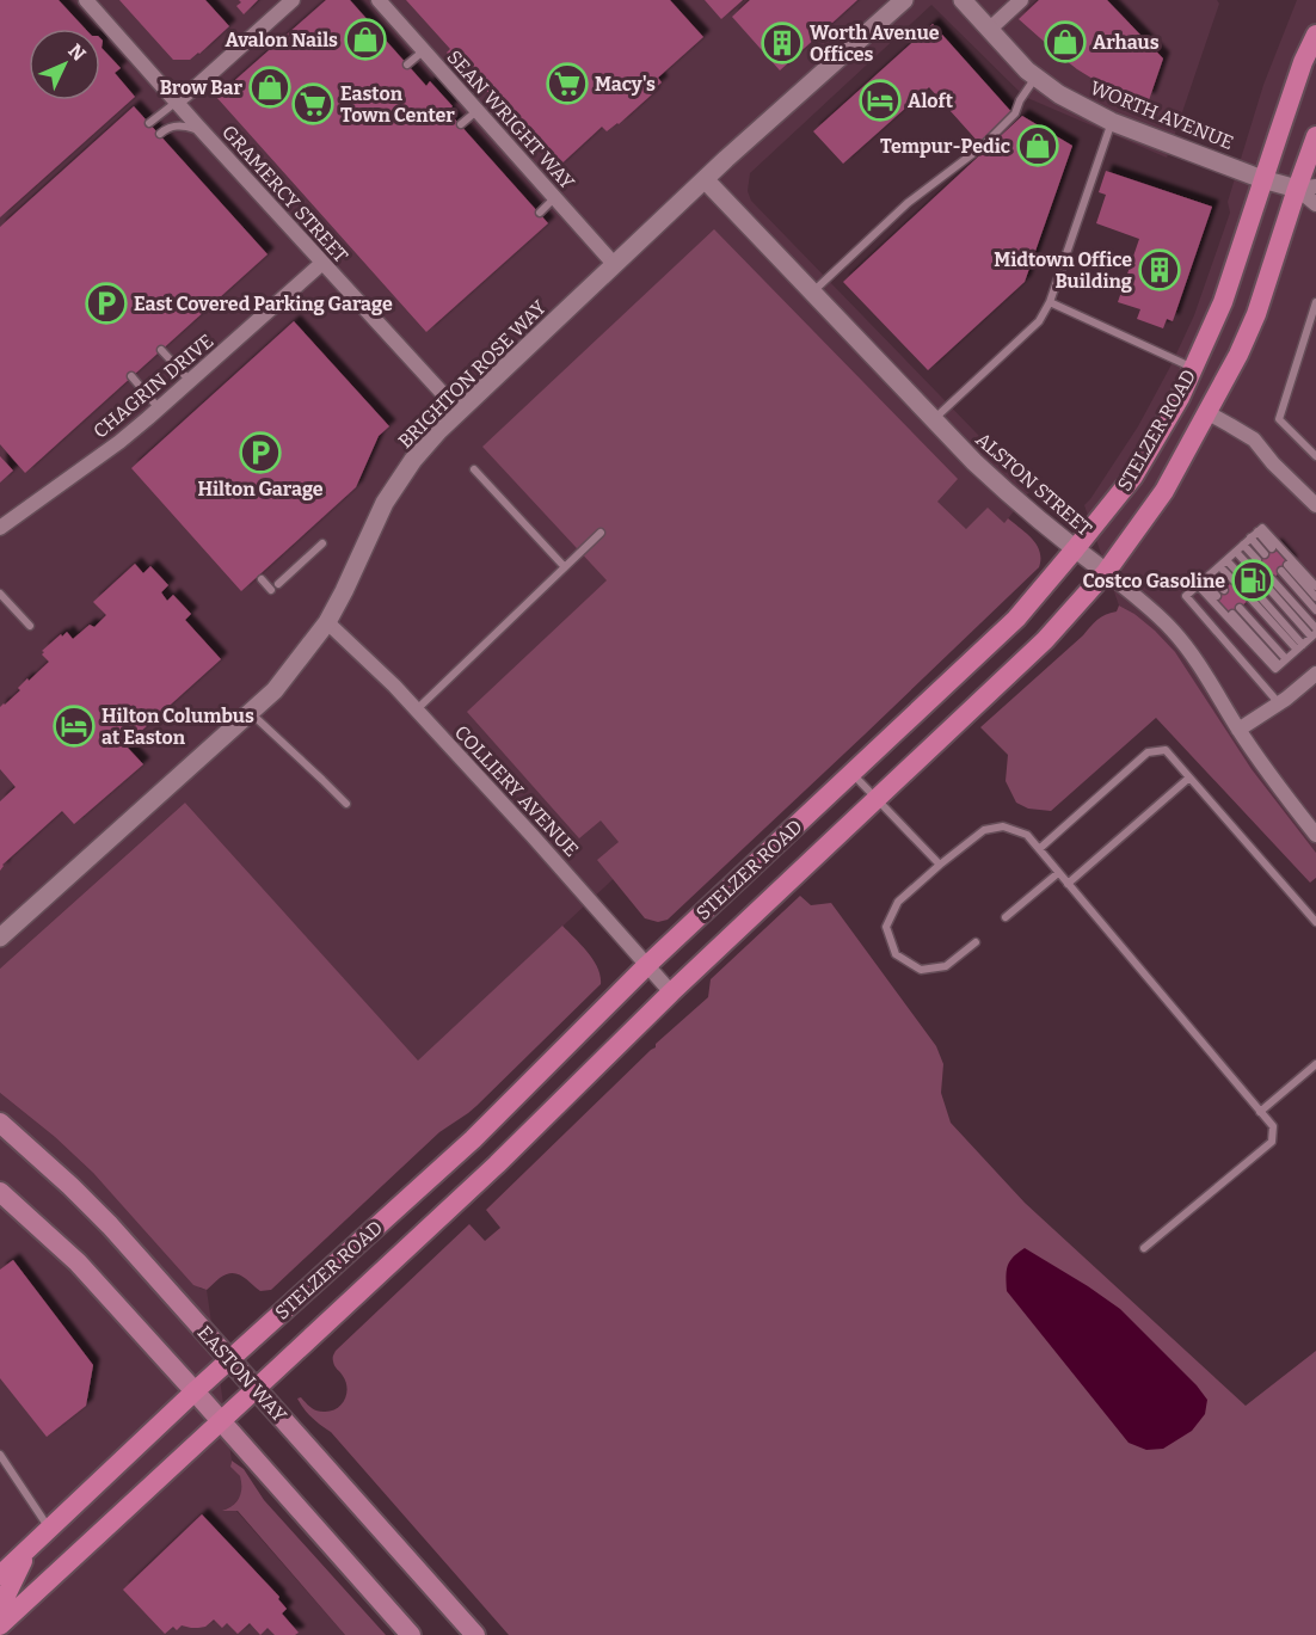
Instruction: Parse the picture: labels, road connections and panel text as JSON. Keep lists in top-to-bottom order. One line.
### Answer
{"streets":{"main road":["STELZER ROAD","EASTON WAY"],"street":["WORTH AVENUE","SEAN WRIGHT WAY","GRAMERCY STREET","BRIGHTON ROSE WAY","CHAGRIN DRIVE","ALSTON STREET","COLLIERY AVENUE"]},"crossings":[["WORTH AVENUE","STELZER ROAD"],["SEAN WRIGHT WAY","BRIGHTON ROSE WAY"],["GRAMERCY STREET","BRIGHTON ROSE WAY"],["GRAMERCY STREET","CHAGRIN DRIVE"],["BRIGHTON ROSE WAY","ALSTON STREET"],["BRIGHTON ROSE WAY","COLLIERY AVENUE"],["STELZER ROAD","ALSTON STREET"],["STELZER ROAD","COLLIERY AVENUE"],["STELZER ROAD","EASTON WAY"]],"places":{"shop":["Avalon Nails","Arhaus","Brow Bar","Tempur-Pedic"],"building":["Worth Avenue Offices","Midtown Office Building"],"supermarket":["Macy's","Easton Town Center"],"hotel":["Aloft","Hilton Columbus at Easton"],"parking":["East Covered Parking Garage","Hilton Garage"],"fuel station":["Costco Gasoline"]},"north":"top right"}
